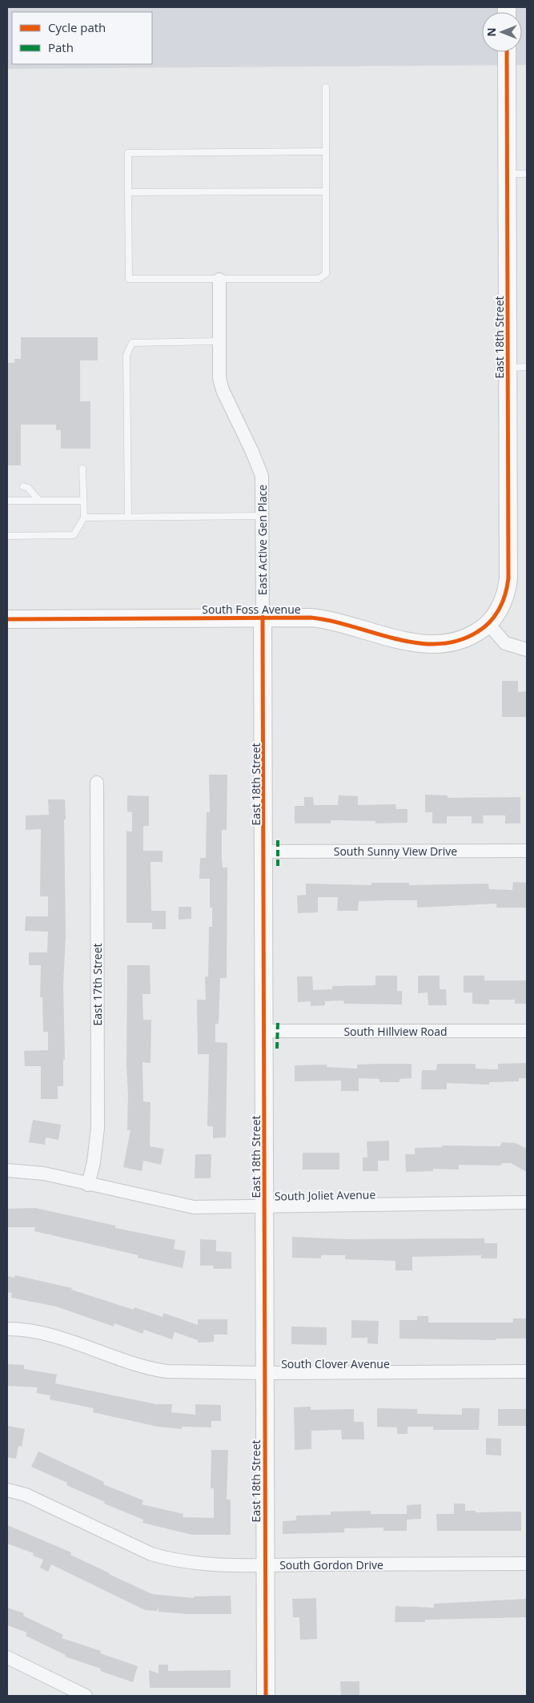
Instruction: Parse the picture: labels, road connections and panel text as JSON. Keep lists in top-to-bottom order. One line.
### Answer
{"streets":{"street":["East 18th Street","East Active Gen Place","South Foss Avenue","South Sunny View Drive","East 17th Street","South Hillview Road","South Joliet Avenue","South Clover Avenue","South Gordon Drive"]},"crossings":[["East 18th Street","East Active Gen Place"],["East 18th Street","South Foss Avenue"],["East 18th Street","South Sunny View Drive"],["East 18th Street","South Hillview Road"],["East 18th Street","South Joliet Avenue"],["East 18th Street","South Clover Avenue"],["East 18th Street","South Gordon Drive"],["East Active Gen Place","South Foss Avenue"],["East 17th Street","South Joliet Avenue"]],"legend":["Cycle path","Path"],"north":"left"}
